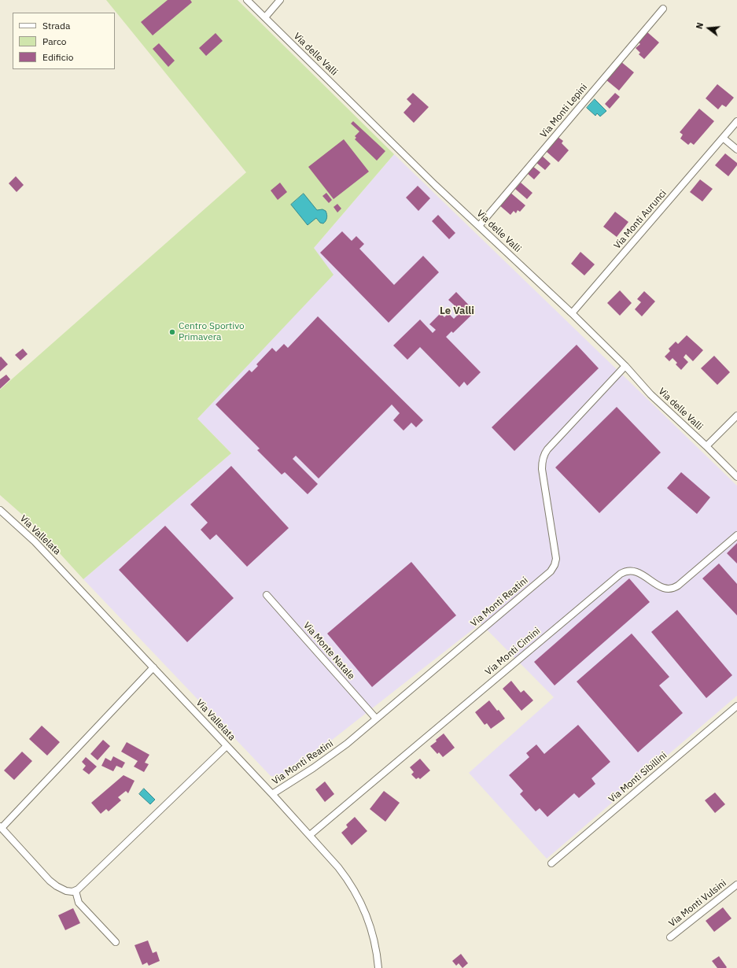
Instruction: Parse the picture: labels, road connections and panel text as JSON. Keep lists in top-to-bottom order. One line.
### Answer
{"streets":{"street":["Via delle Valli","Via Monti Lepini","Via Monti Aurunci","Via Vallelata","Via Monti Reatini","Via Monte Natale","Via Monti Cimini","Via Monti Sibillini","Via Monti Vulsini"]},"crossings":[["Via delle Valli","Via Monti Lepini"],["Via delle Valli","Via Monti Aurunci"],["Via delle Valli","Via Monti Reatini"],["Via Vallelata","Via Monti Reatini"],["Via Vallelata","Via Monti Cimini"],["Via Monti Reatini","Via Monte Natale"]],"districts":["Le Valli"],"places":["Centro Sportivo Primavera"],"legend":["Strada","Parco","Edificio"],"north":"left"}
